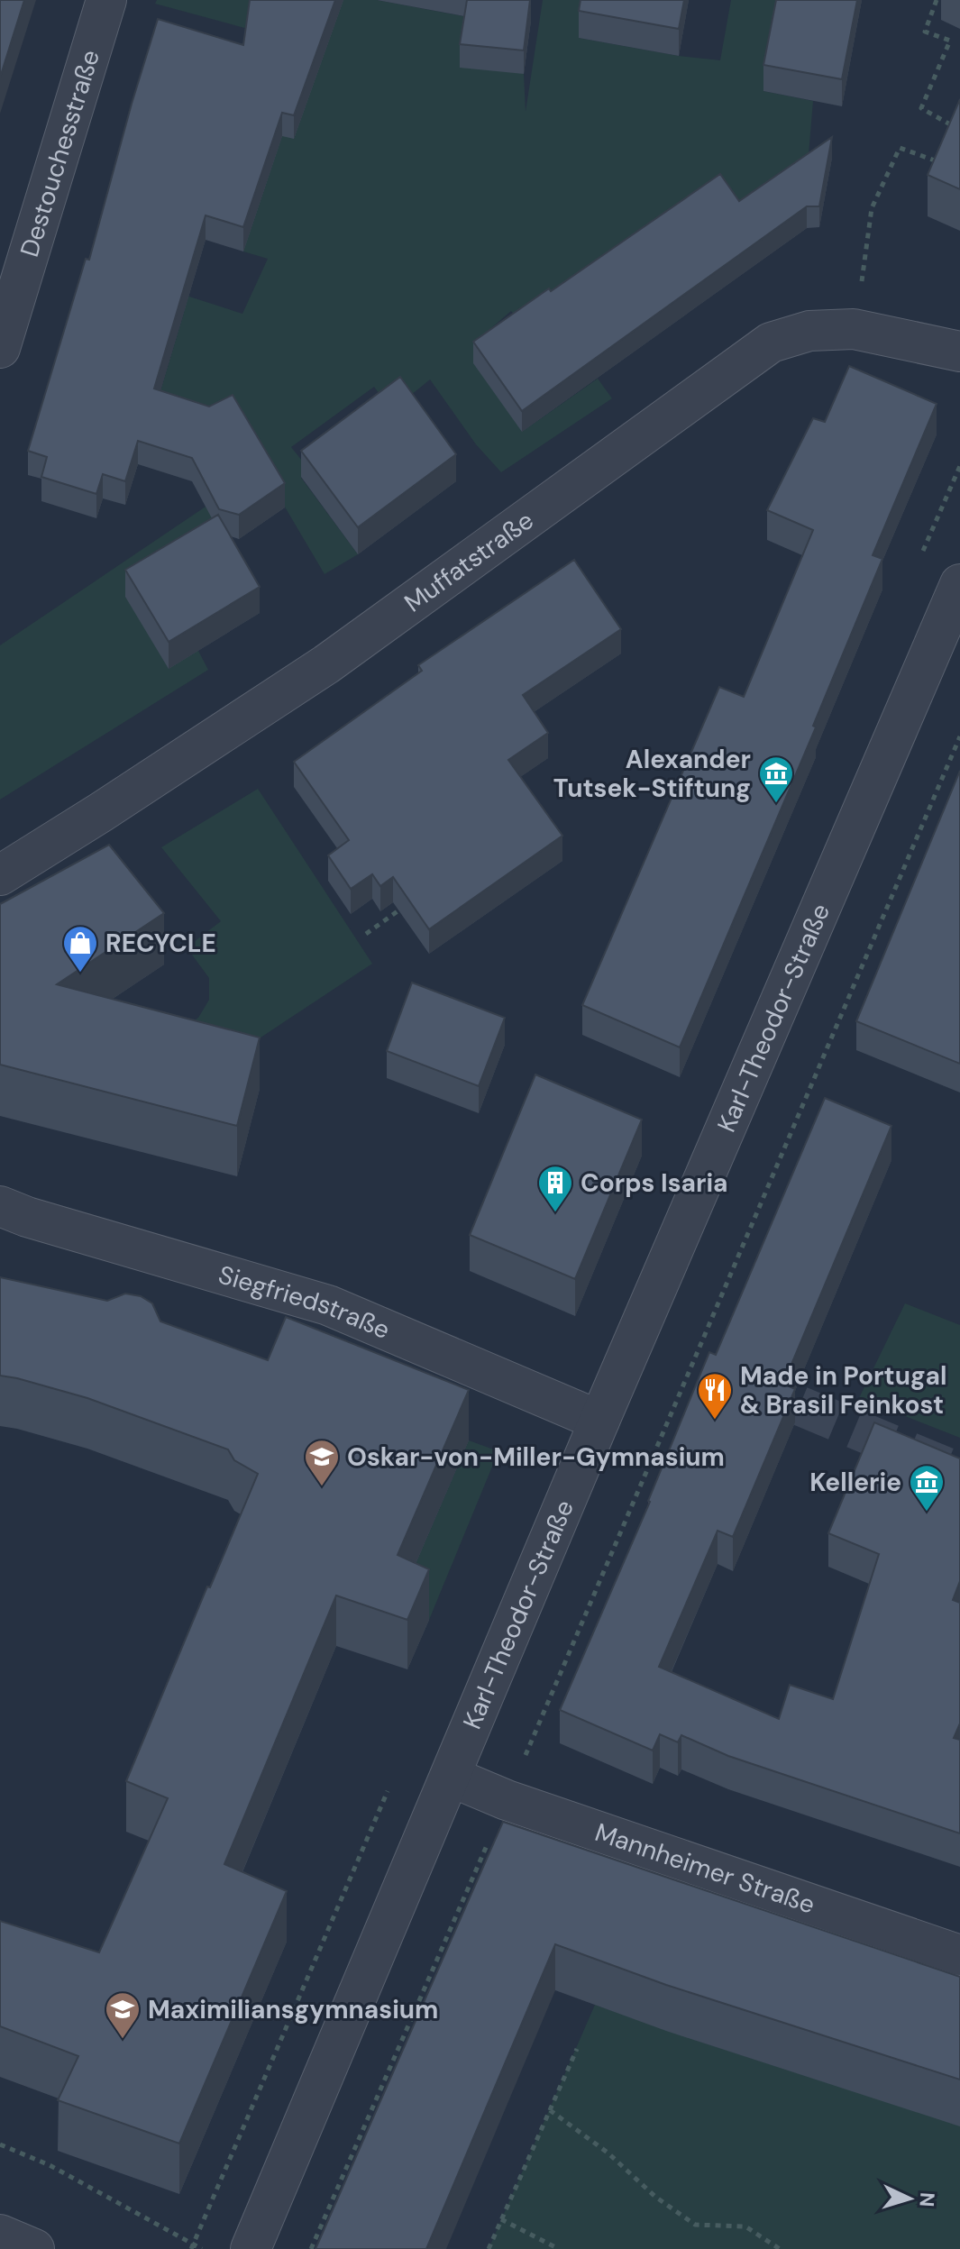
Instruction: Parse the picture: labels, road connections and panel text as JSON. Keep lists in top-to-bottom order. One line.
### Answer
{"streets":{"street":["Destouchesstraße","Muffatstraße","Karl-Theodor-Straße","Siegfriedstraße","Mannheimer Straße"]},"crossings":[["Karl-Theodor-Straße","Siegfriedstraße"],["Karl-Theodor-Straße","Mannheimer Straße"]],"places":{"museum":["Alexander Tutsek-Stiftung","Kellerie"],"shop":["RECYCLE"],"building":["Corps Isaria"],"restaurant":["Made in Portugal & Brasil Feinkost"],"school or university":["Oskar-von-Miller-Gymnasium","Maximiliansgymnasium"]},"north":"right"}
